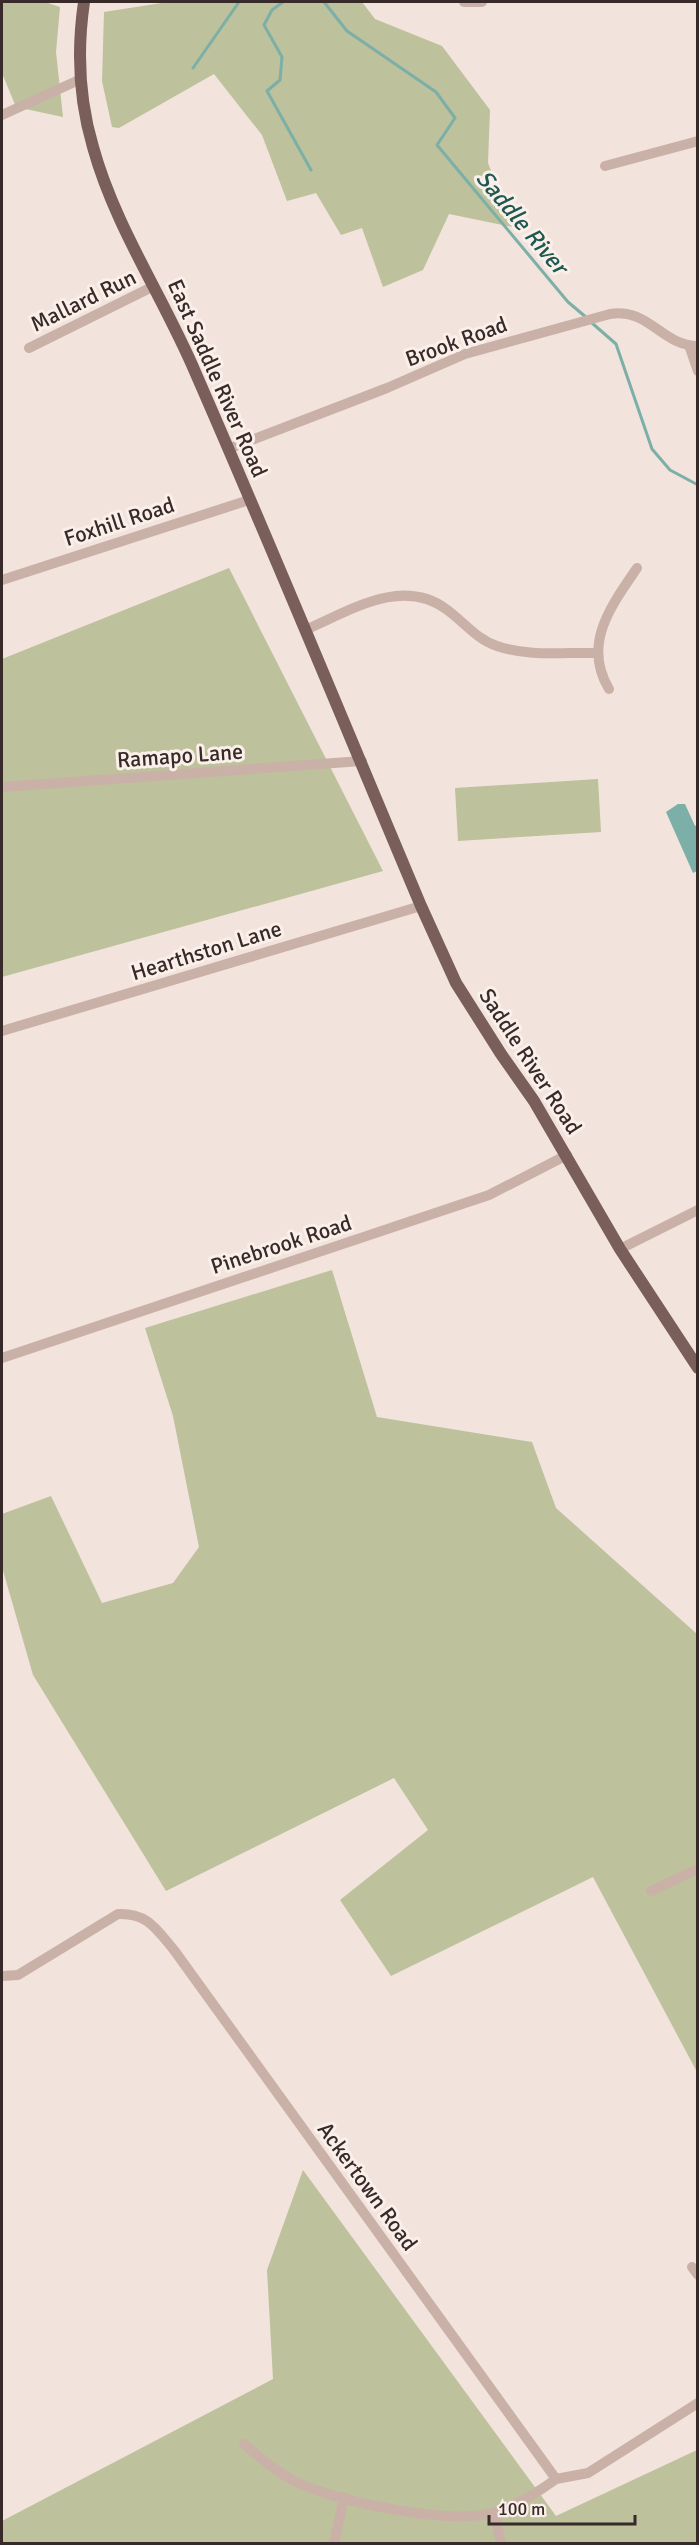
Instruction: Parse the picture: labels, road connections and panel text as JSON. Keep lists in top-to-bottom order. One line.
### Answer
{"streets":{"main road":["East Saddle River Road","Saddle River Road"],"street":["Mallard Run","Brook Road","Foxhill Road","Ramapo Lane","Hearthston Lane","Pinebrook Road","Ackertown Road"]},"crossings":[["Mallard Run","East Saddle River Road"],["Brook Road","East Saddle River Road"],["East Saddle River Road","Foxhill Road"],["East Saddle River Road","Ramapo Lane"],["East Saddle River Road","Saddle River Road"],["Ramapo Lane","Saddle River Road"],["Hearthston Lane","Saddle River Road"],["Saddle River Road","Pinebrook Road"]],"water":["Saddle River"],"scale_bar":"100 m"}
